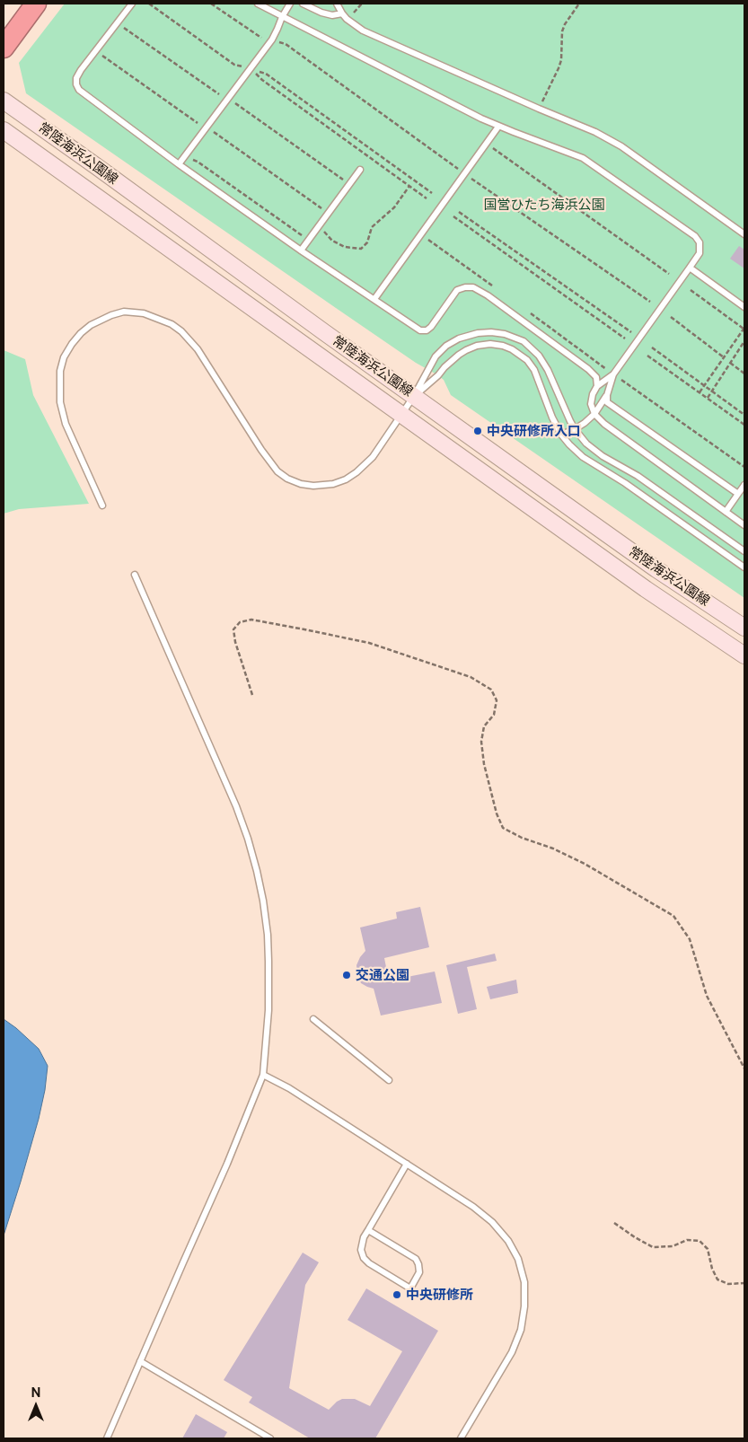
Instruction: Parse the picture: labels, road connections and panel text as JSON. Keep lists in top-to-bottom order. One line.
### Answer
{"streets":{"main road":["常陸海浜公園線"]},"parks":["国営ひたち海浜公園"],"places":["中央研修所入口","交通公園","中央研修所"],"north":"top"}
